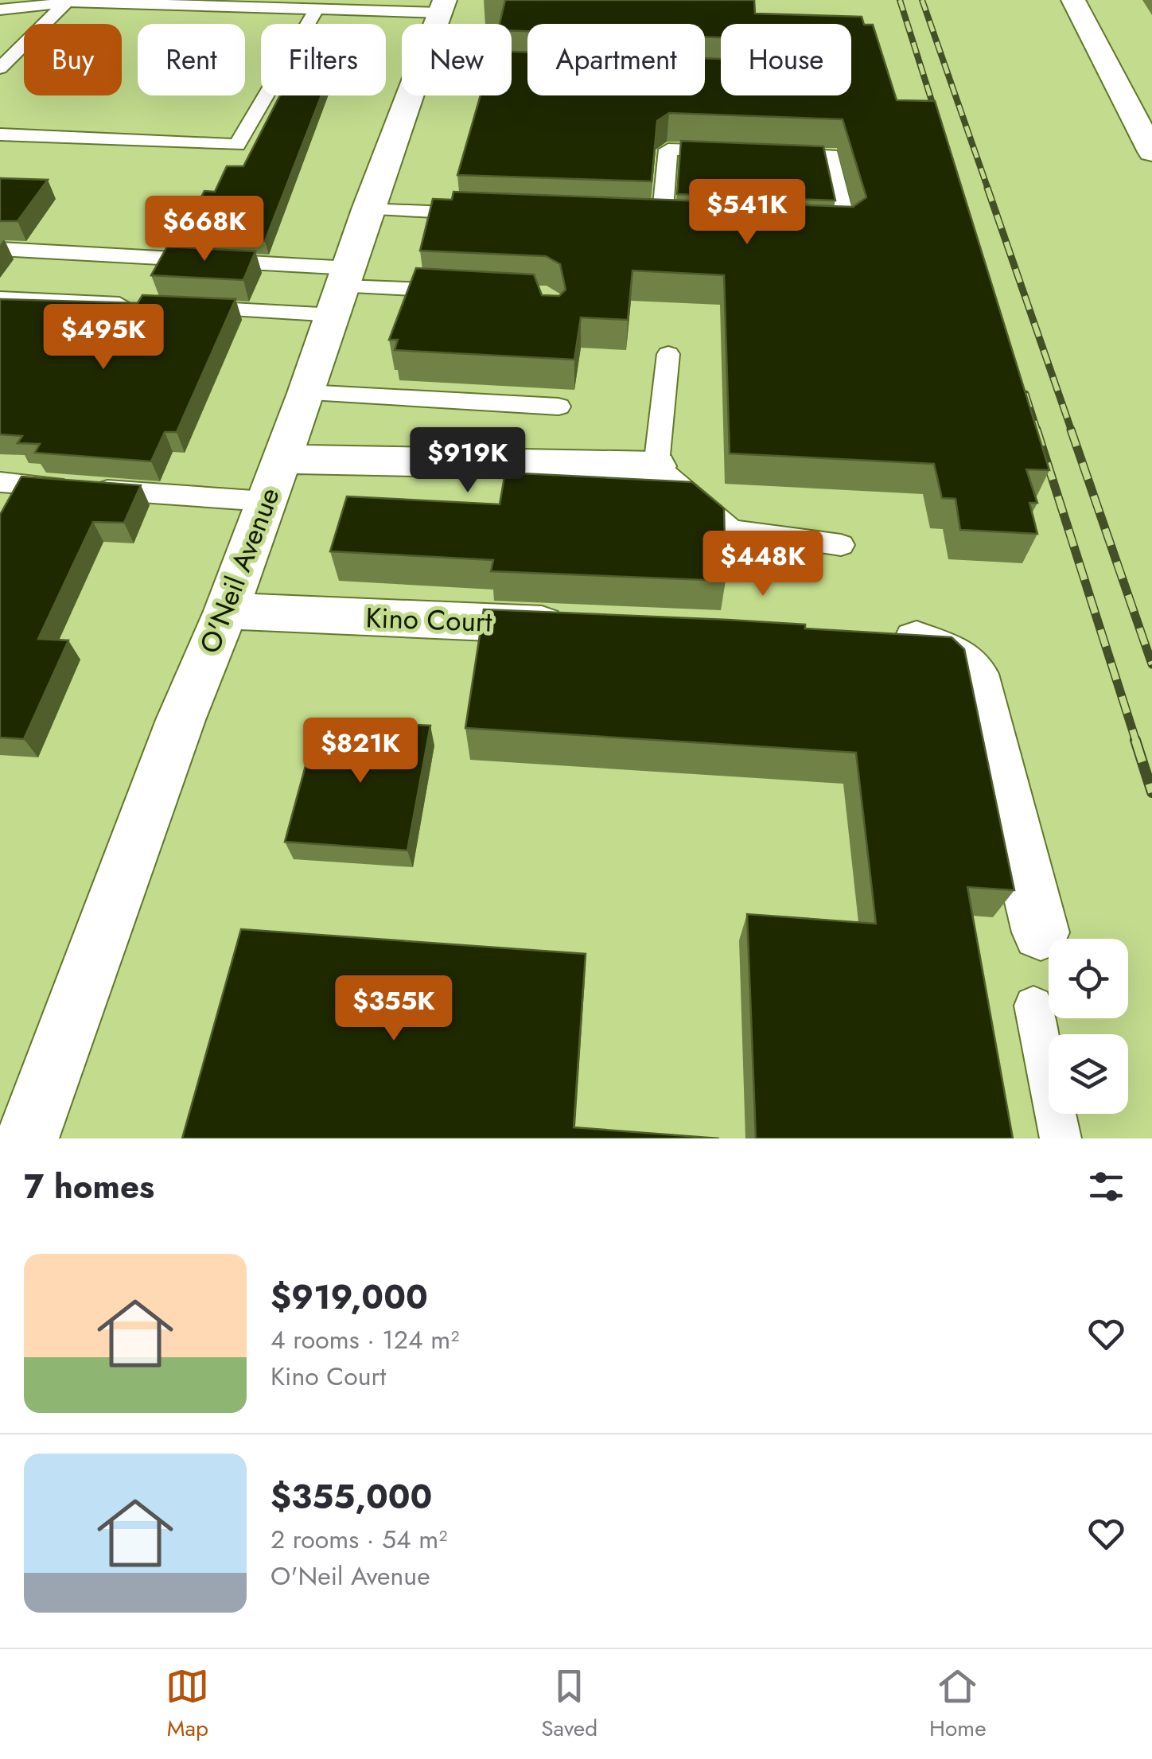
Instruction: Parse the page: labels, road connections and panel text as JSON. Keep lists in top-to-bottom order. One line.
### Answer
{"streets":{"street":["O'Neil Avenue","Kino Court"]},"crossings":[["O'Neil Avenue","Kino Court"]],"page":{"chip":["Buy","Rent","Filters","New","Apartment","House"],"price":["$541K","$668K","$495K","$919K","$448K","$821K","$355K"],"heading":"7 homes","list":[{"name":"$919,000","note":"4 rooms · 124 m² · Kino Court"},{"name":"$355,000","note":"2 rooms · 54 m² · O'Neil Avenue"}],"tabs":["Map","Saved","Home"]}}
